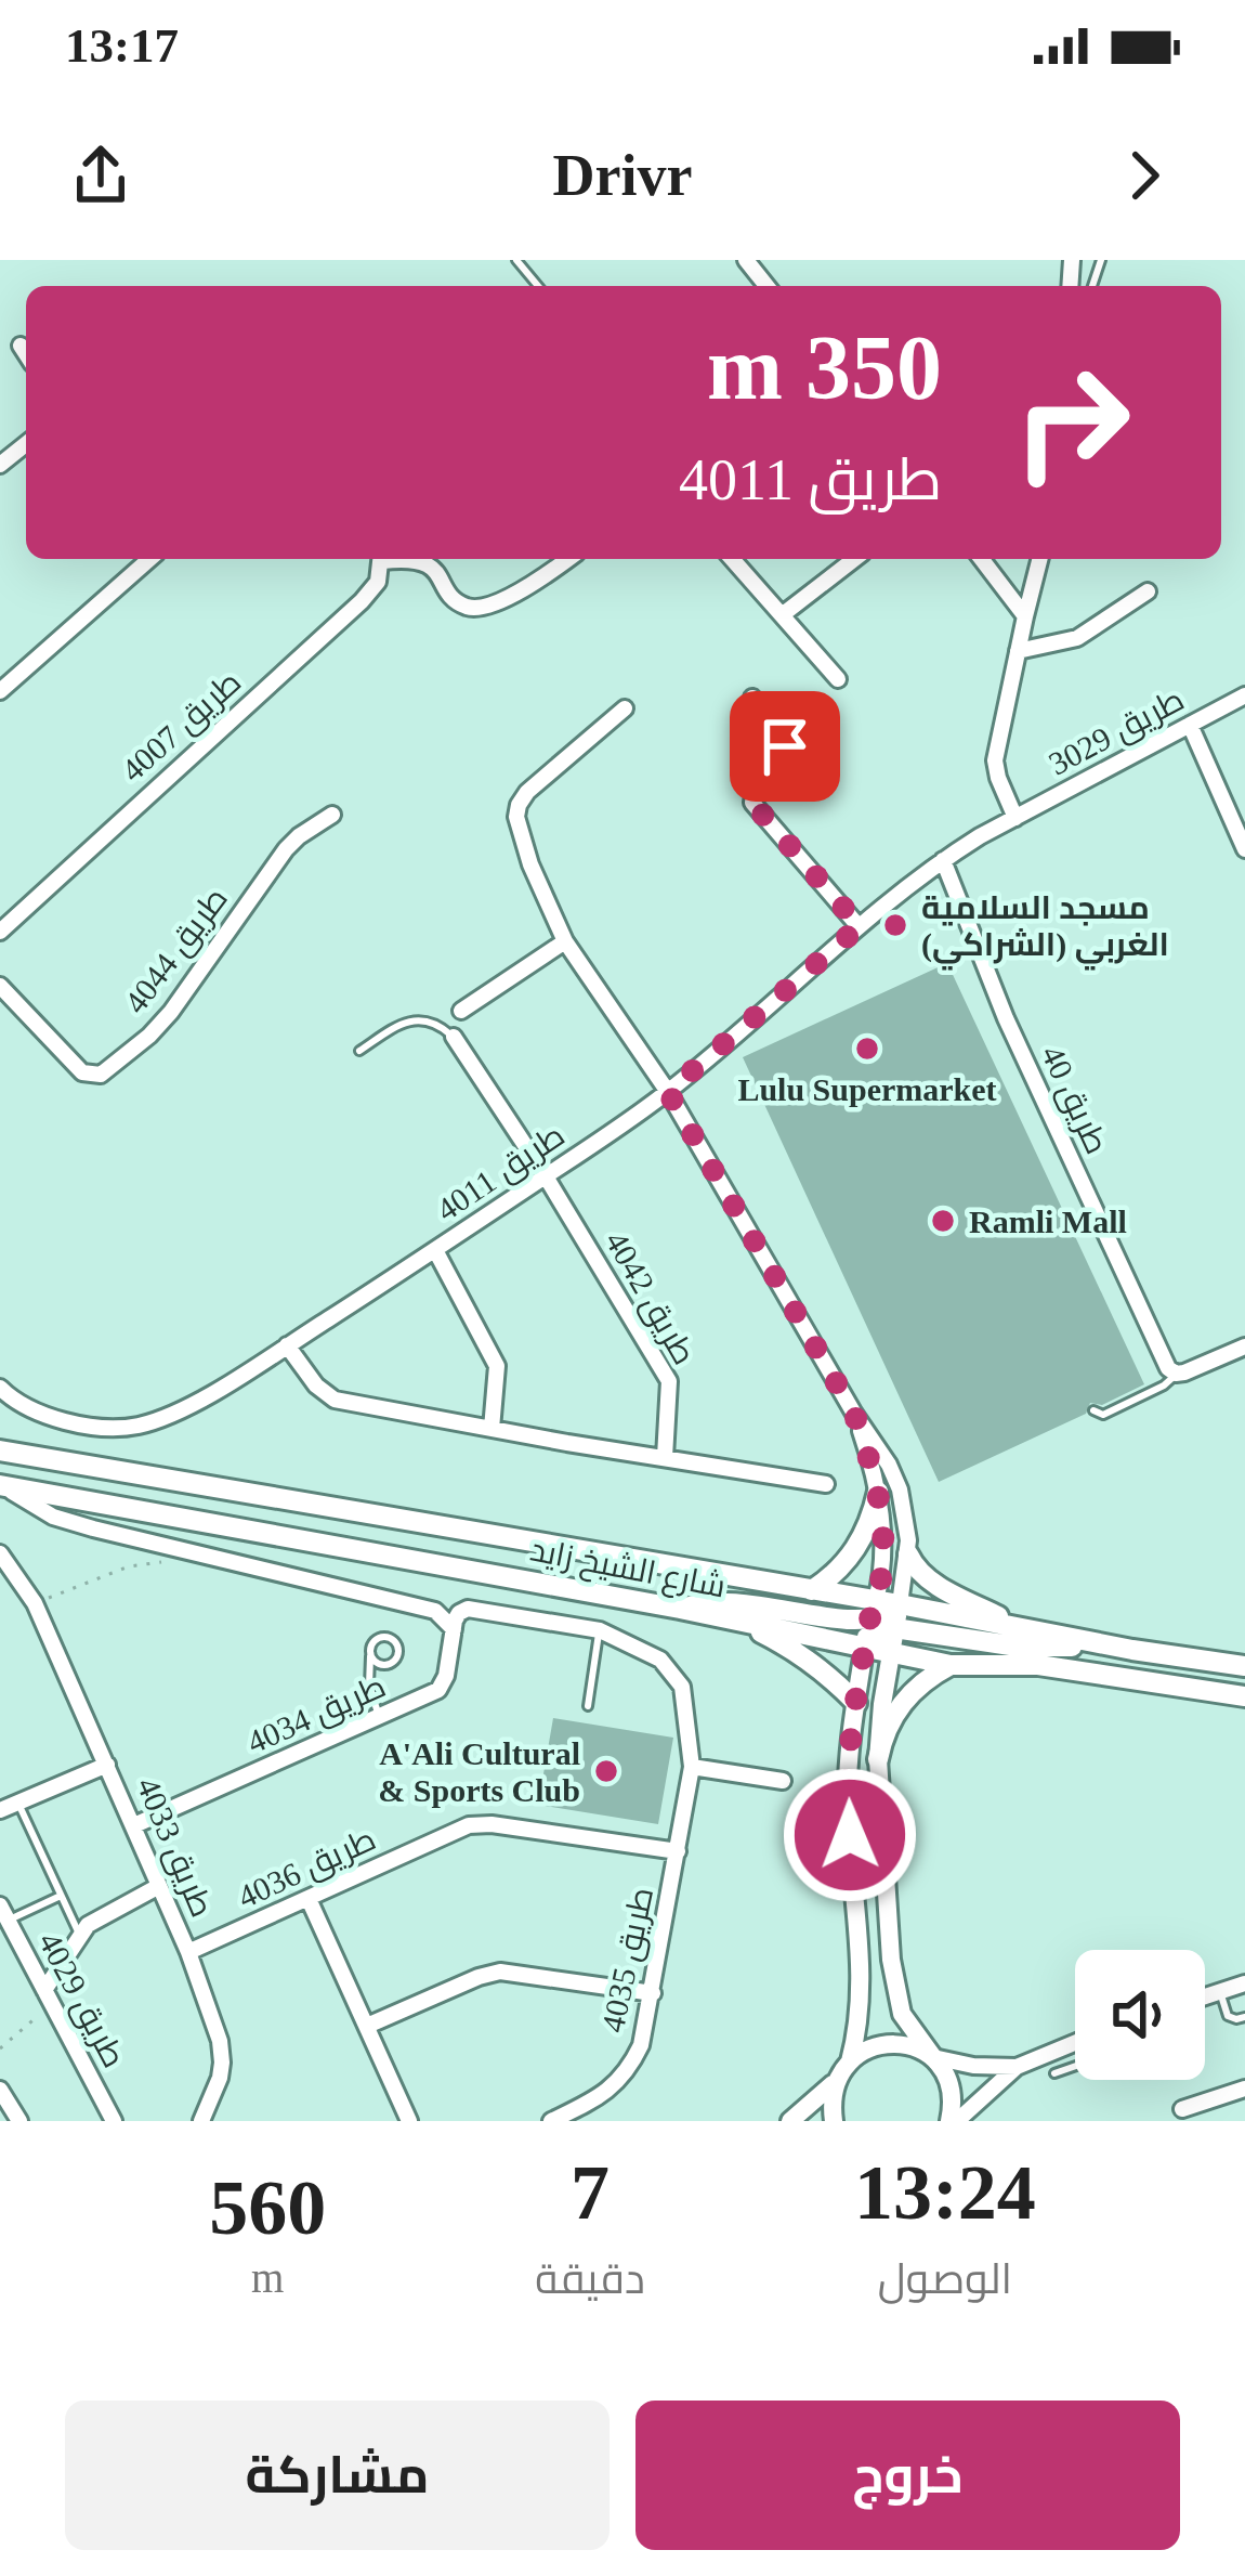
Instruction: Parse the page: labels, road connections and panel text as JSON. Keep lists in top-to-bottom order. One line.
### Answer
{"streets":{"main road":["شارع الشيخ زايد"],"street":["طريق 4007","طريق 3029","طريق 4044","طريق 40","طريق 4011","طريق 4042","طريق 4034","طريق 4033","طريق 4036","طريق 4035","طريق 4029"]},"crossings":[["طريق 3029","طريق 4011"],["طريق 40","طريق 4011"],["طريق 4011","طريق 4042"],["طريق 4034","طريق 4033"],["طريق 4034","طريق 4035"],["طريق 4033","طريق 4036"],["طريق 4036","طريق 4035"]],"places":["مسجد السلامية الغربي (الشراكي)","Lulu Supermarket","Ramli Mall","A'Ali Cultural & Sports Club"],"page":{"status":"13:17","header":"Drivr","turn":["350 m","طريق 4011"],"eta":["13:24","الوصول","7","دقيقة","560","m"],"buttons":["خروج","مشاركة"]}}
